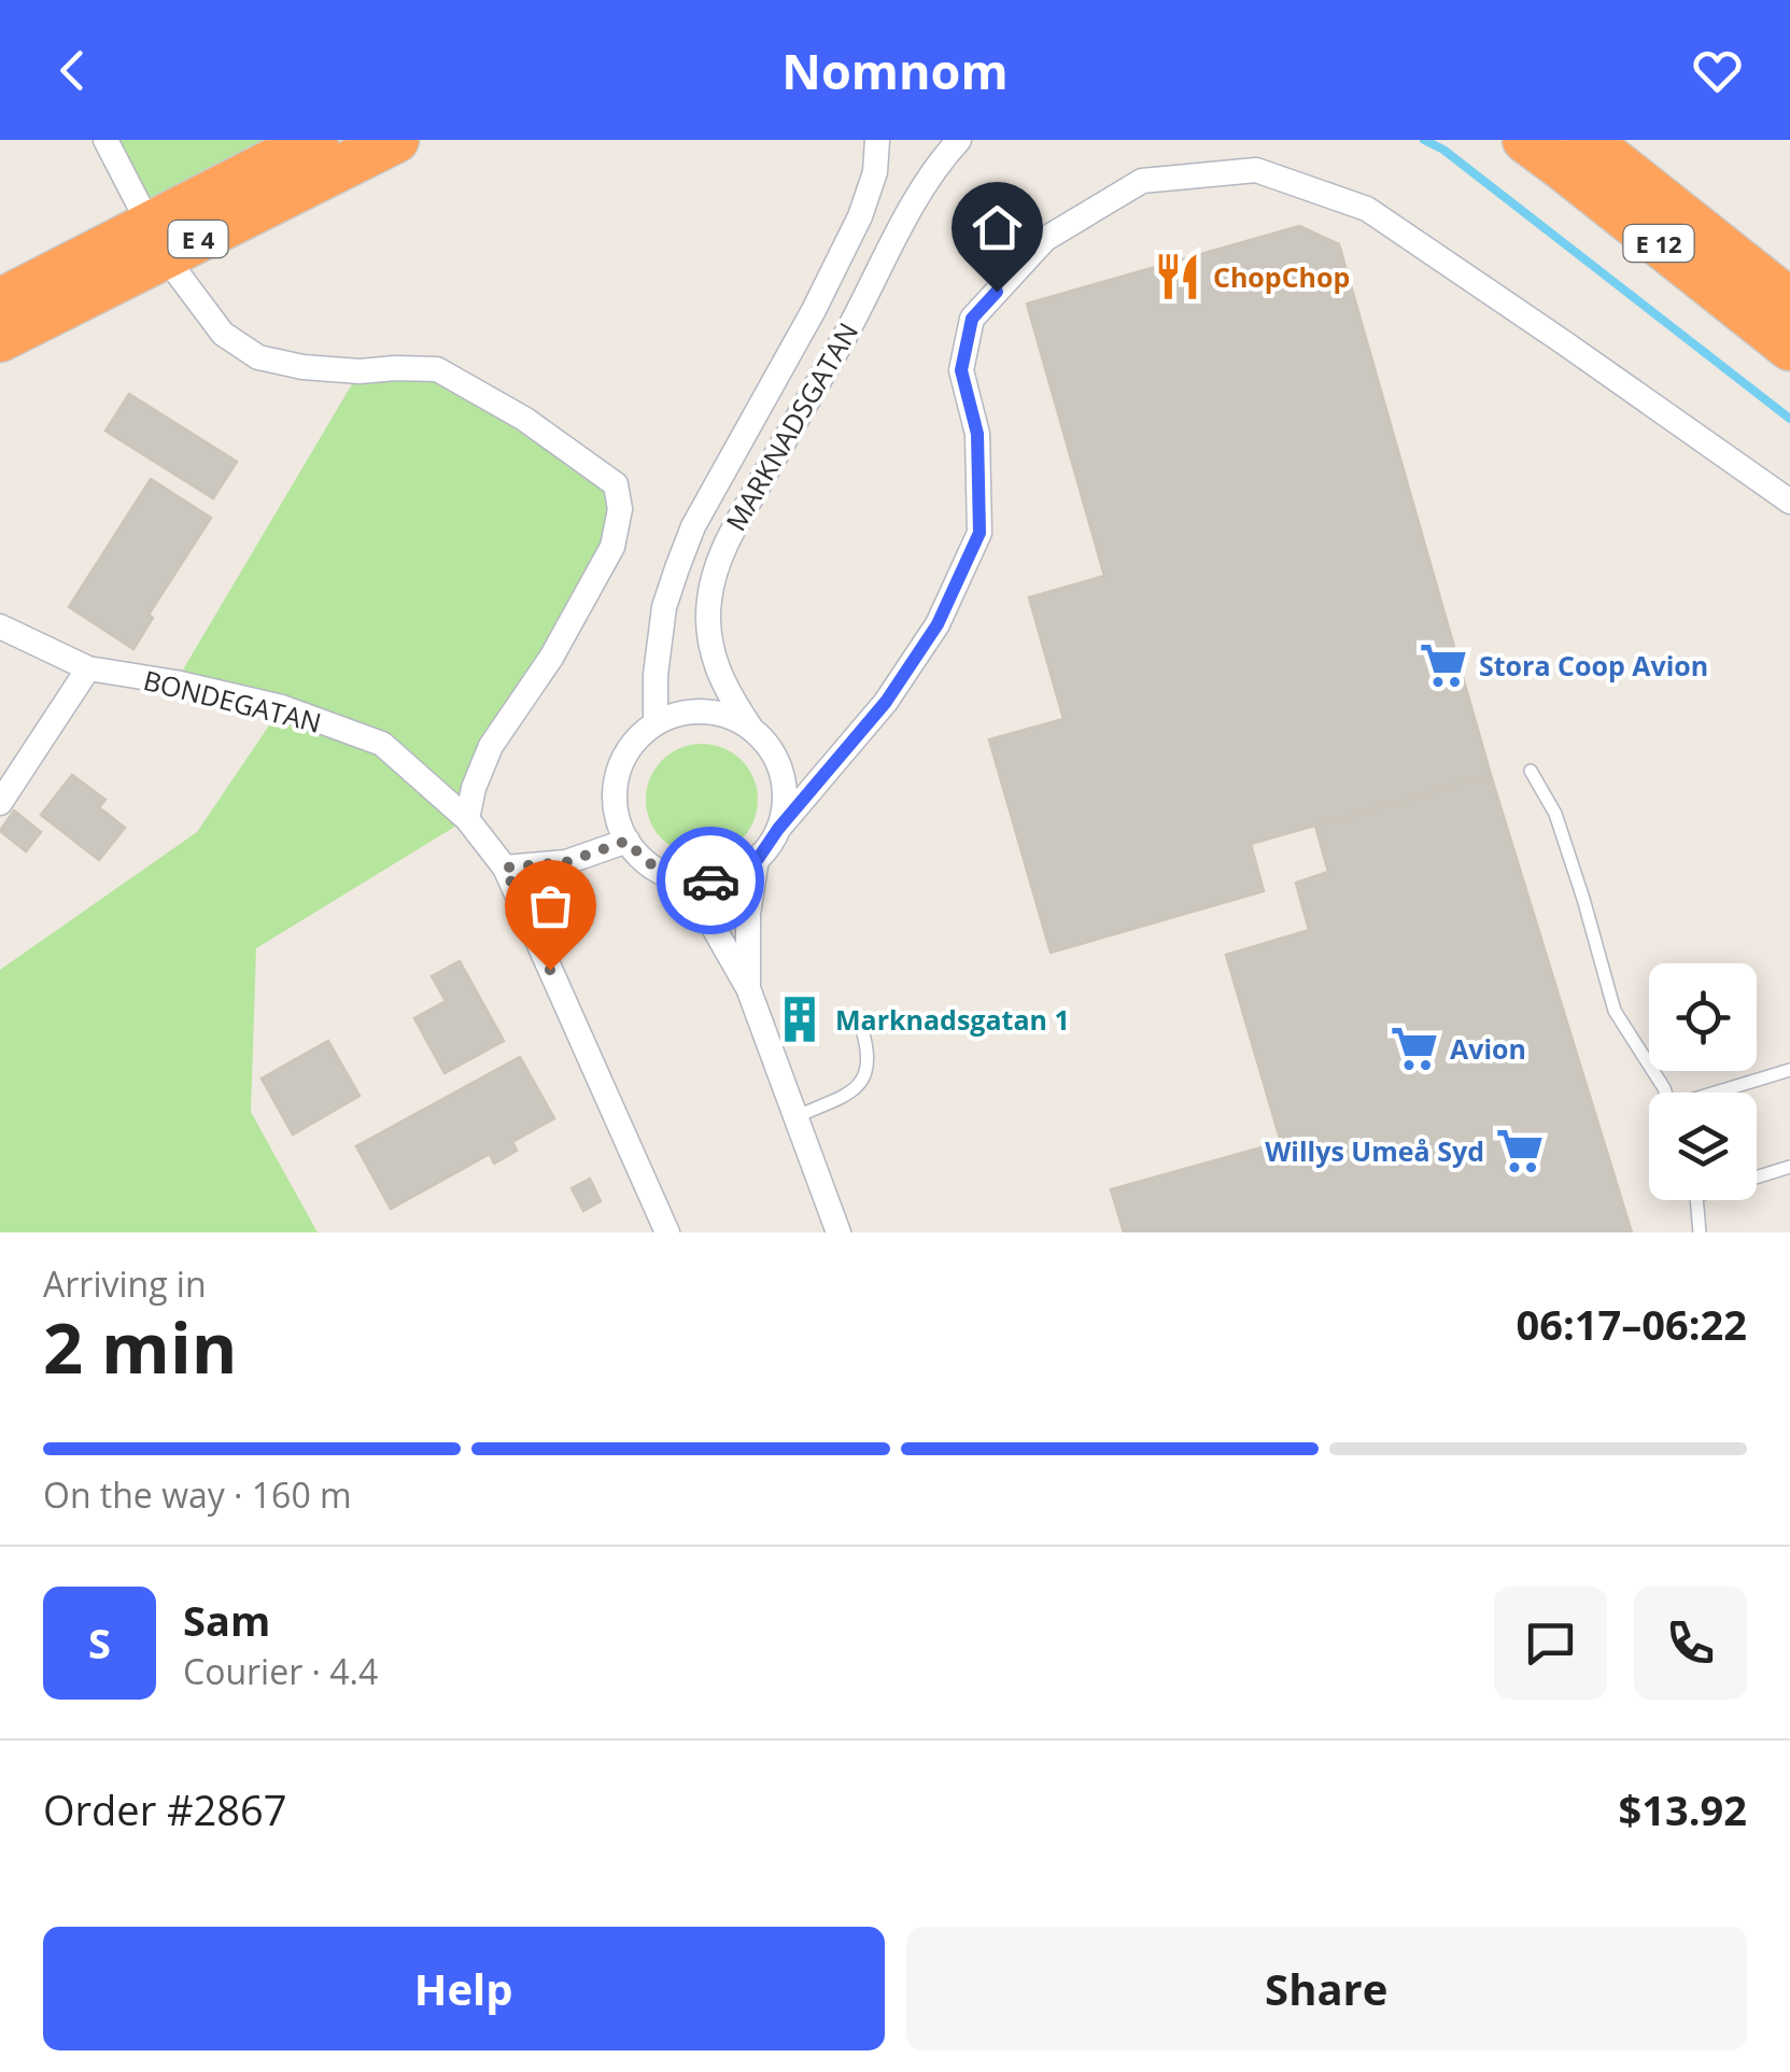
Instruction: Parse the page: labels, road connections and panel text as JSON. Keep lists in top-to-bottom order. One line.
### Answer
{"streets":{"highway":["E 4","E 12"],"street":["MARKNADSGATAN","BONDEGATAN"]},"places":{"restaurant":["ChopChop"],"supermarket":["Stora Coop Avion","Avion","Willys Umeå Syd"],"building":["Marknadsgatan 1"]},"page":{"header":"Nomnom","heading":["2 min","Arriving in","06:17–06:22"],"panel":["Sam","Courier · 4.4","Order #2867","$13.92"],"bar":"On the way · 160 m","round":"S","buttons":["Help","Share"]}}
